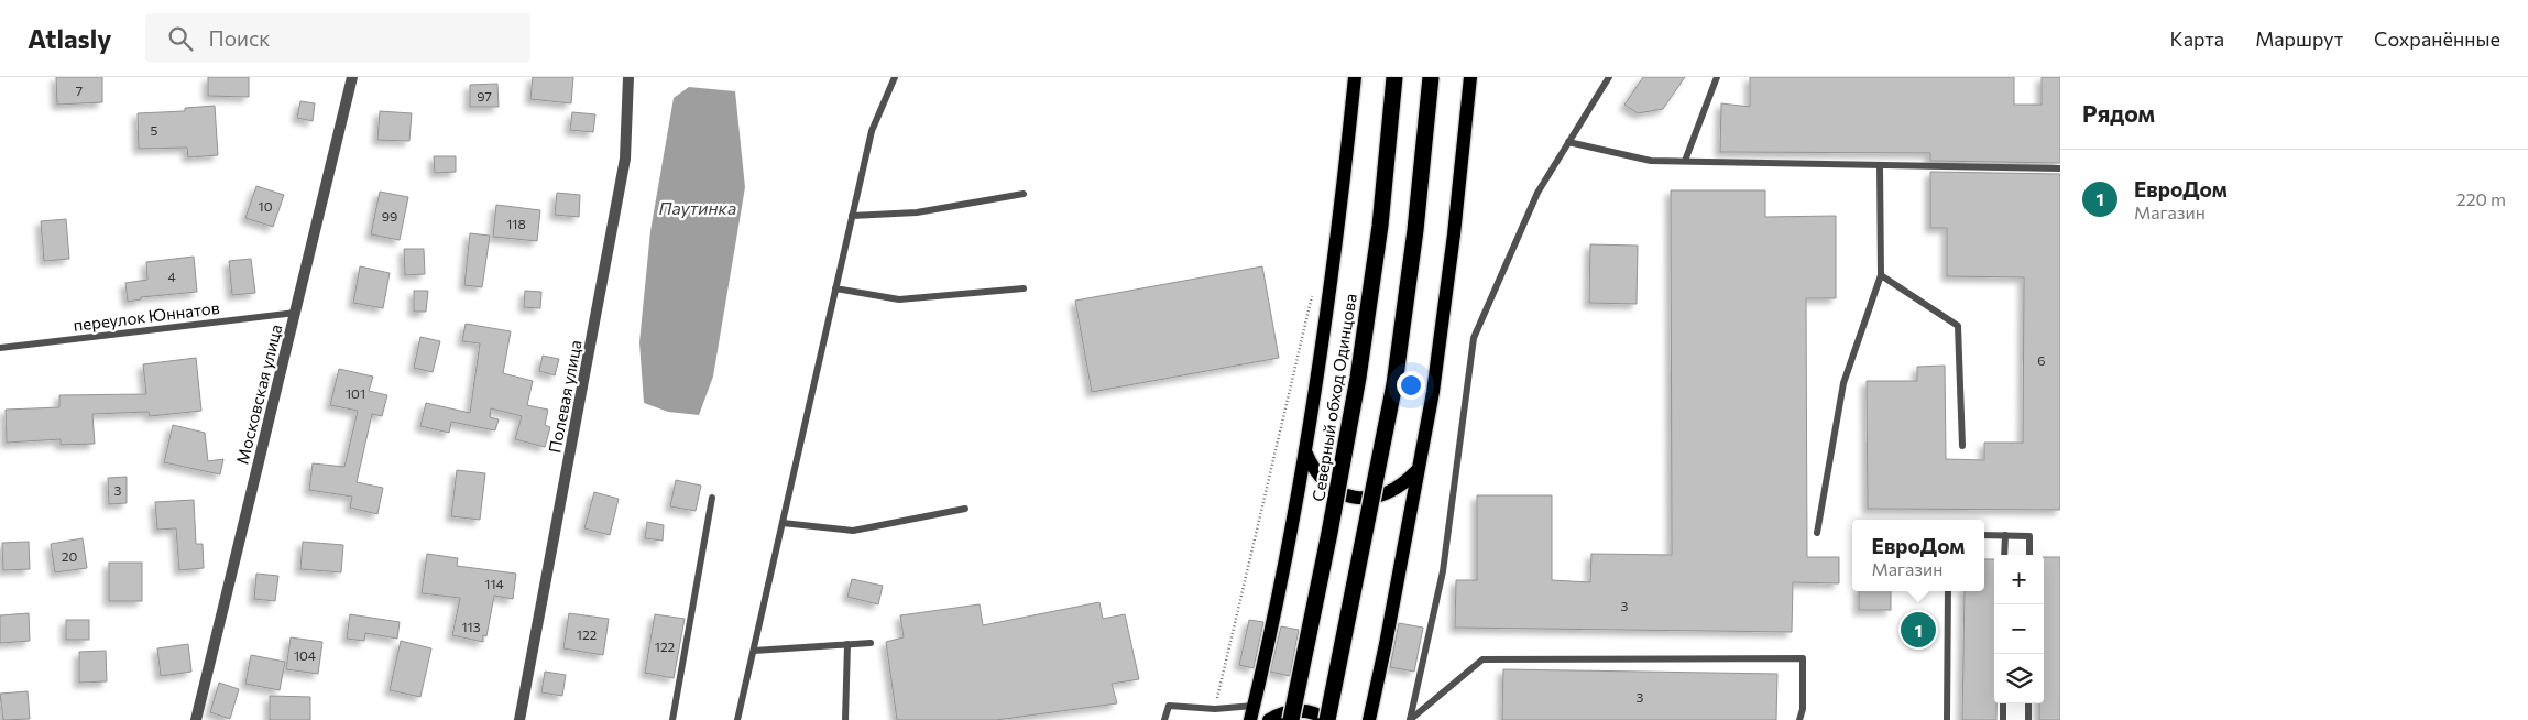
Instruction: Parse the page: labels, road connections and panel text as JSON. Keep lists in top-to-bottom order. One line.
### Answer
{"streets":{"highway":["Северный обход Одинцова"],"street":["Московская улица","Полевая улица"],"lane":["переулок Юннатов"]},"crossings":[["переулок Юннатов","Московская улица"]],"water":["Паутинка"],"house_numbers":["7","97","5","10","99","118","4","6","101","3","20","114","3","113","122","122","104","3"],"page":{"header":"Atlasly","search":"Поиск","nav":["Карта","Маршрут","Сохранённые"],"heading":"Рядом","list":[{"mark":"1","name":"ЕвроДом","note":"Магазин","value":"220 m"}],"popup":["ЕвроДом","Магазин"],"map_buttons":["+","−"],"pins":"1"}}
